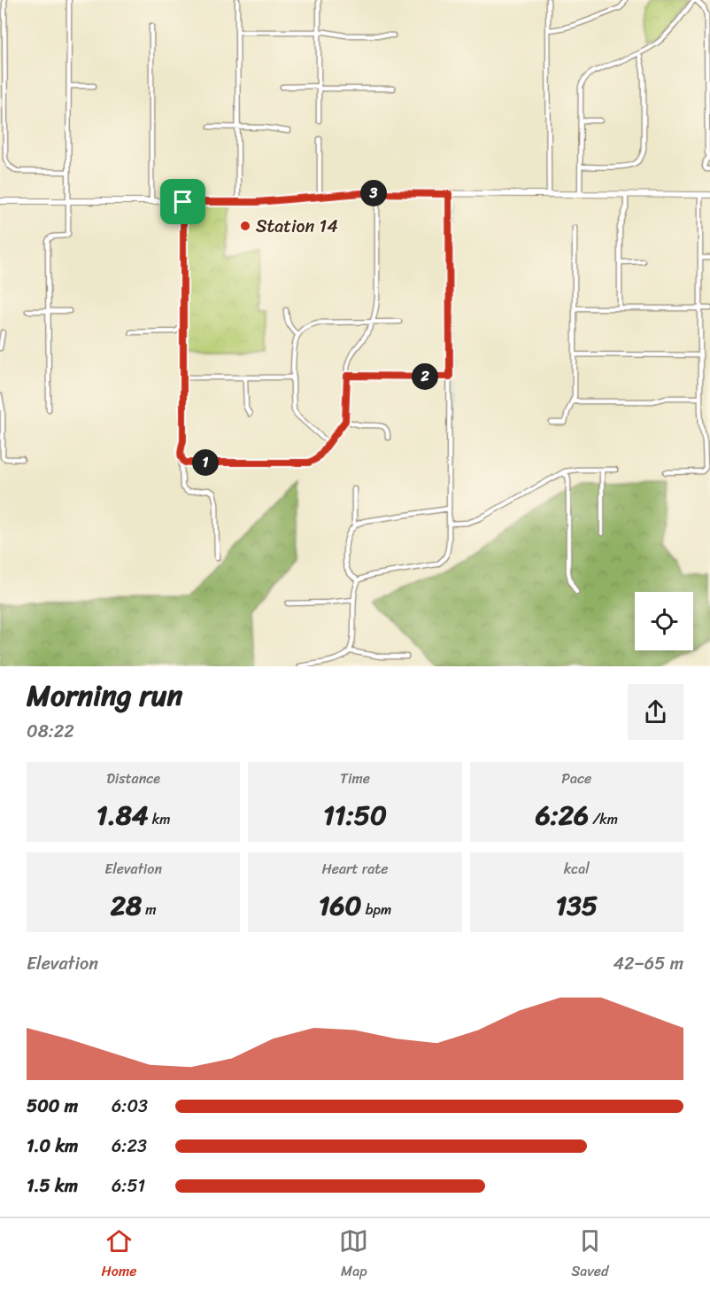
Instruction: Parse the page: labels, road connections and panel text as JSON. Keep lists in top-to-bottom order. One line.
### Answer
{"places":["Station 14"],"page":{"pins":["3","2","1"],"heading":["Morning run","08:22"],"stats":[["Distance","1.84 km"],["Time","11:50"],["Pace","6:26 /km"],["Elevation","28 m"],["Heart rate","160 bpm"],["kcal","135"]],"chart":["Elevation","42–65 m"],"list":[{"name":"500 m","note":"6:03"},{"name":"1.0 km","note":"6:23"},{"name":"1.5 km","note":"6:51"}],"tabs":["Home","Map","Saved"]}}
